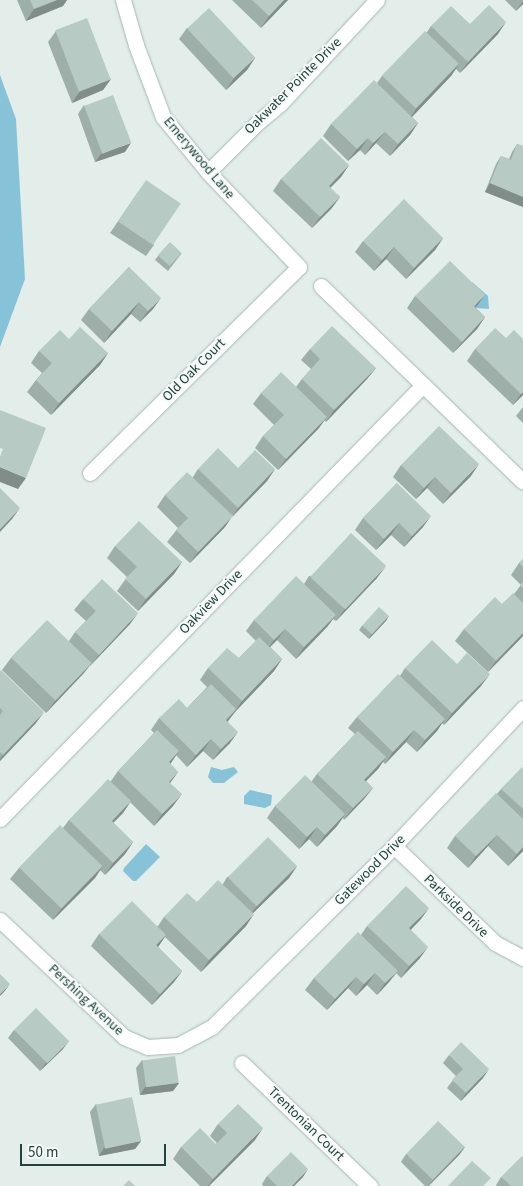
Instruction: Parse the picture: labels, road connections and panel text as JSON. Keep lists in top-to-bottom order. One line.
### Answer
{"streets":{"street":["Oakwater Pointe Drive","Emerywood Lane","Old Oak Court","Oakview Drive","Gatewood Drive","Parkside Drive","Pershing Avenue","Trentonian Court"]},"crossings":[["Oakwater Pointe Drive","Emerywood Lane"],["Emerywood Lane","Old Oak Court"],["Gatewood Drive","Parkside Drive"],["Gatewood Drive","Pershing Avenue"]],"scale_bar":"50 m"}
